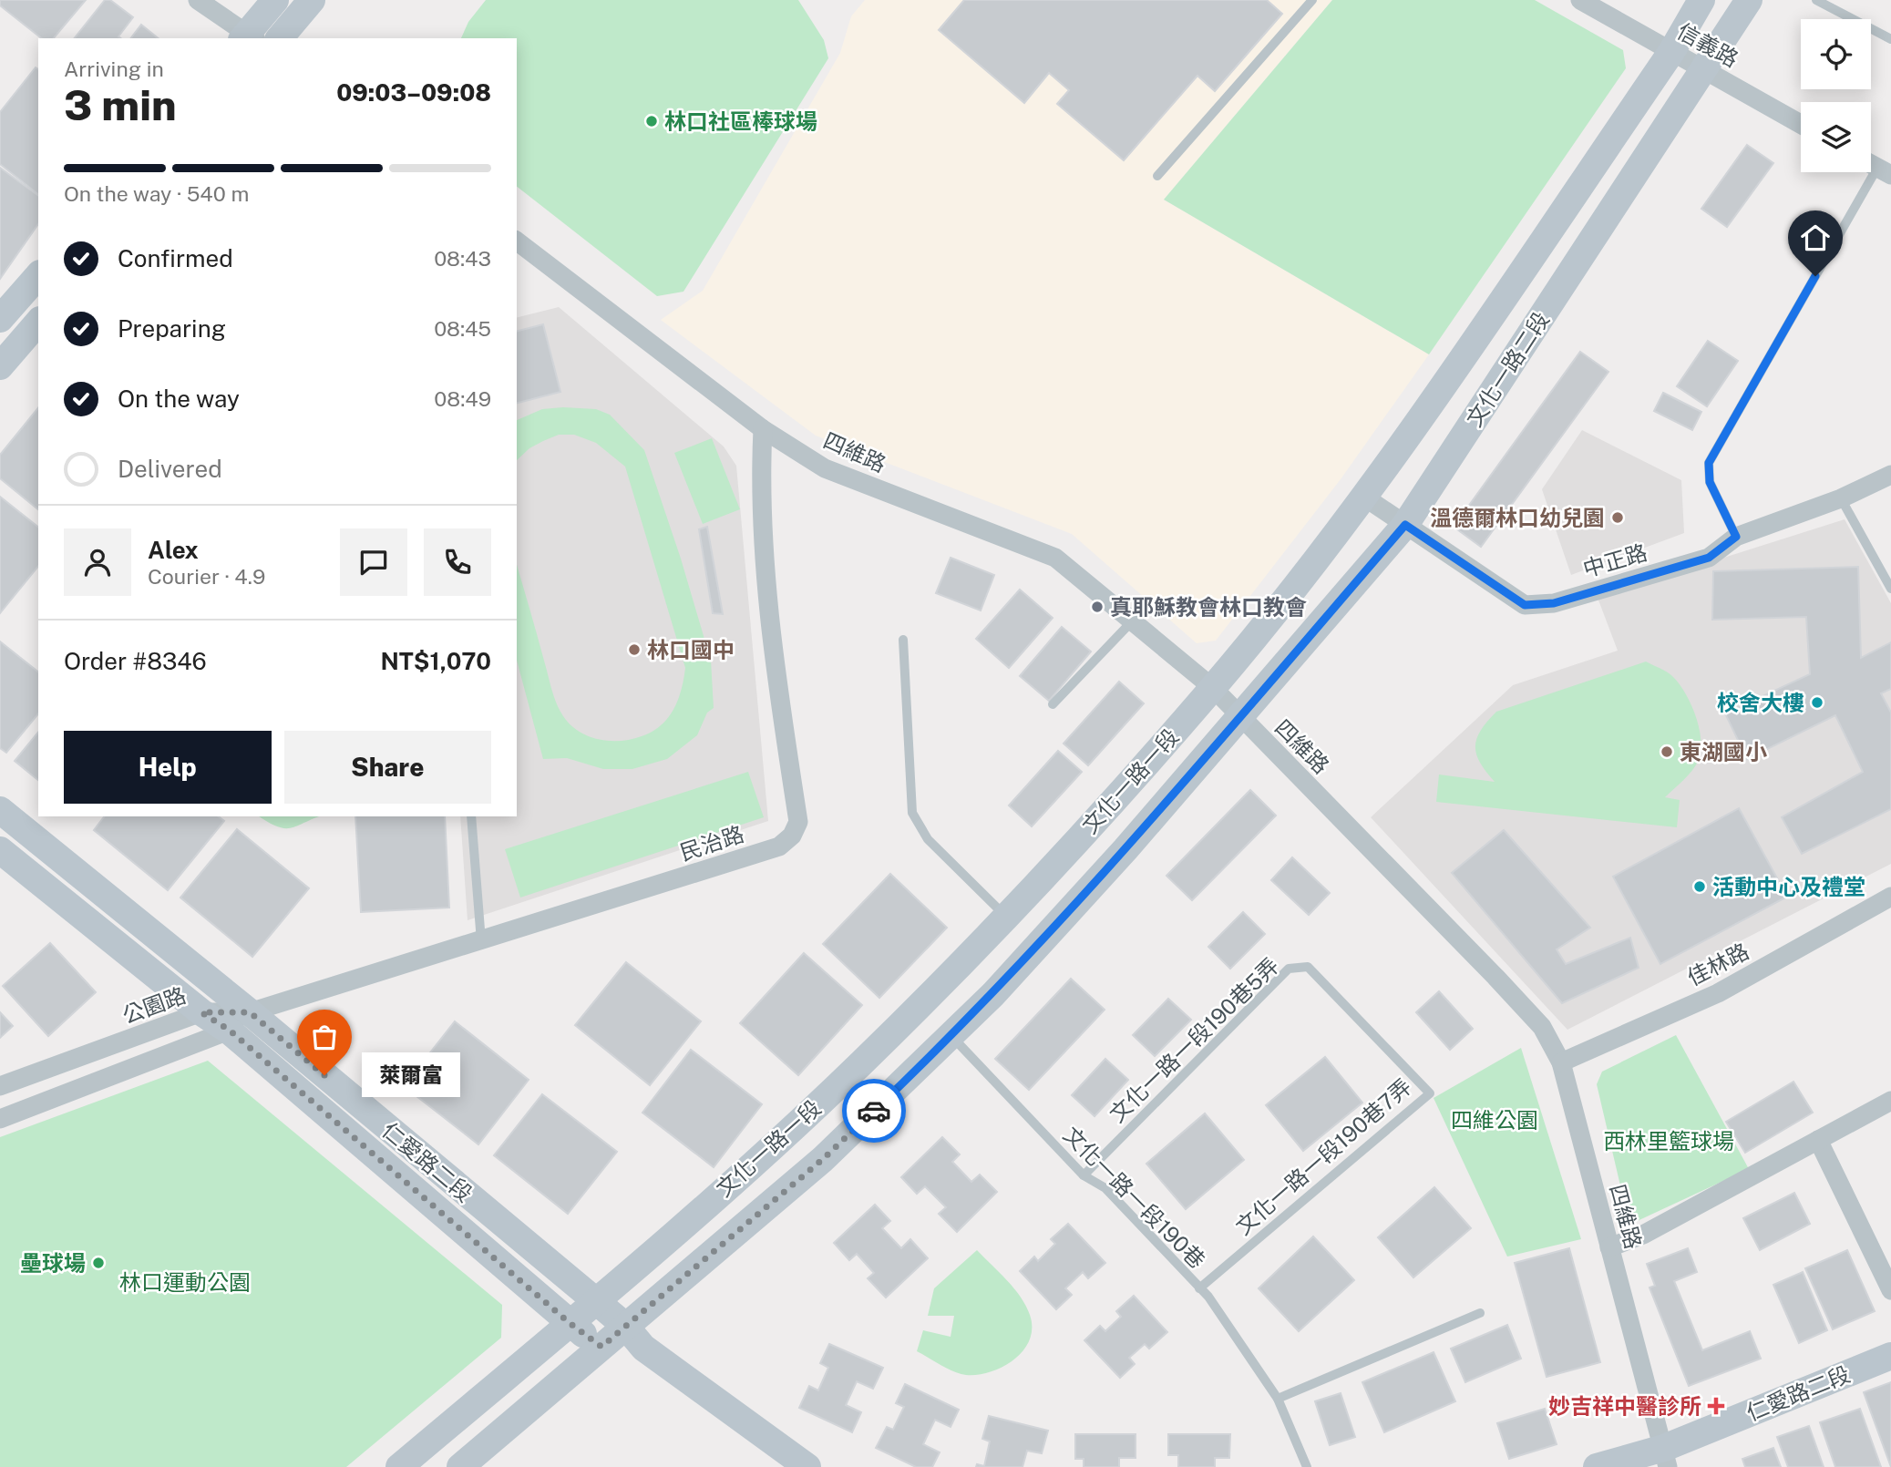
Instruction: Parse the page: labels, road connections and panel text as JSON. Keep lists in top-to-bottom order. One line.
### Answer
{"streets":{"main road":["文化一路二段","文化一路一段","仁愛路二段"],"street":["信義路","四維路","中正路","民治路","佳林路","公園路"],"lane":["文化一路一段190巷5弄","文化一路一段190巷7弄","文化一路一段190巷"]},"crossings":[["信義路","文化一路二段"],["文化一路二段","四維路"],["文化一路二段","中正路"],["文化一路二段","文化一路一段"],["四維路","文化一路一段"],["四維路","民治路"],["四維路","佳林路"],["四維路","仁愛路二段"],["文化一路一段","仁愛路二段"],["文化一路一段","文化一路一段190巷"],["民治路","公園路"],["民治路","仁愛路二段"],["公園路","仁愛路二段"],["文化一路一段190巷5弄","文化一路一段190巷7弄"],["文化一路一段190巷5弄","文化一路一段190巷"],["文化一路一段190巷7弄","文化一路一段190巷"]],"parks":["四維公園","西林里籃球場","林口運動公園"],"places":{"other":["林口社區棒球場","溫德爾林口幼兒園","真耶穌教會林口教會","林口國中","校舍大樓","東湖國小","活動中心及禮堂","萊爾富","壘球場"],"health":["妙吉祥中醫診所"]},"page":{"heading":["3 min","Arriving in","09:03–09:08"],"panel":["Alex","Courier · 4.9","Order #8346","NT$1,070"],"bar":"On the way · 540 m","list":[["Confirmed","08:43"],["Preparing","08:45"],["On the way","08:49"],"Delivered"],"buttons":["Help","Share"],"bubble":"萊爾富"}}
